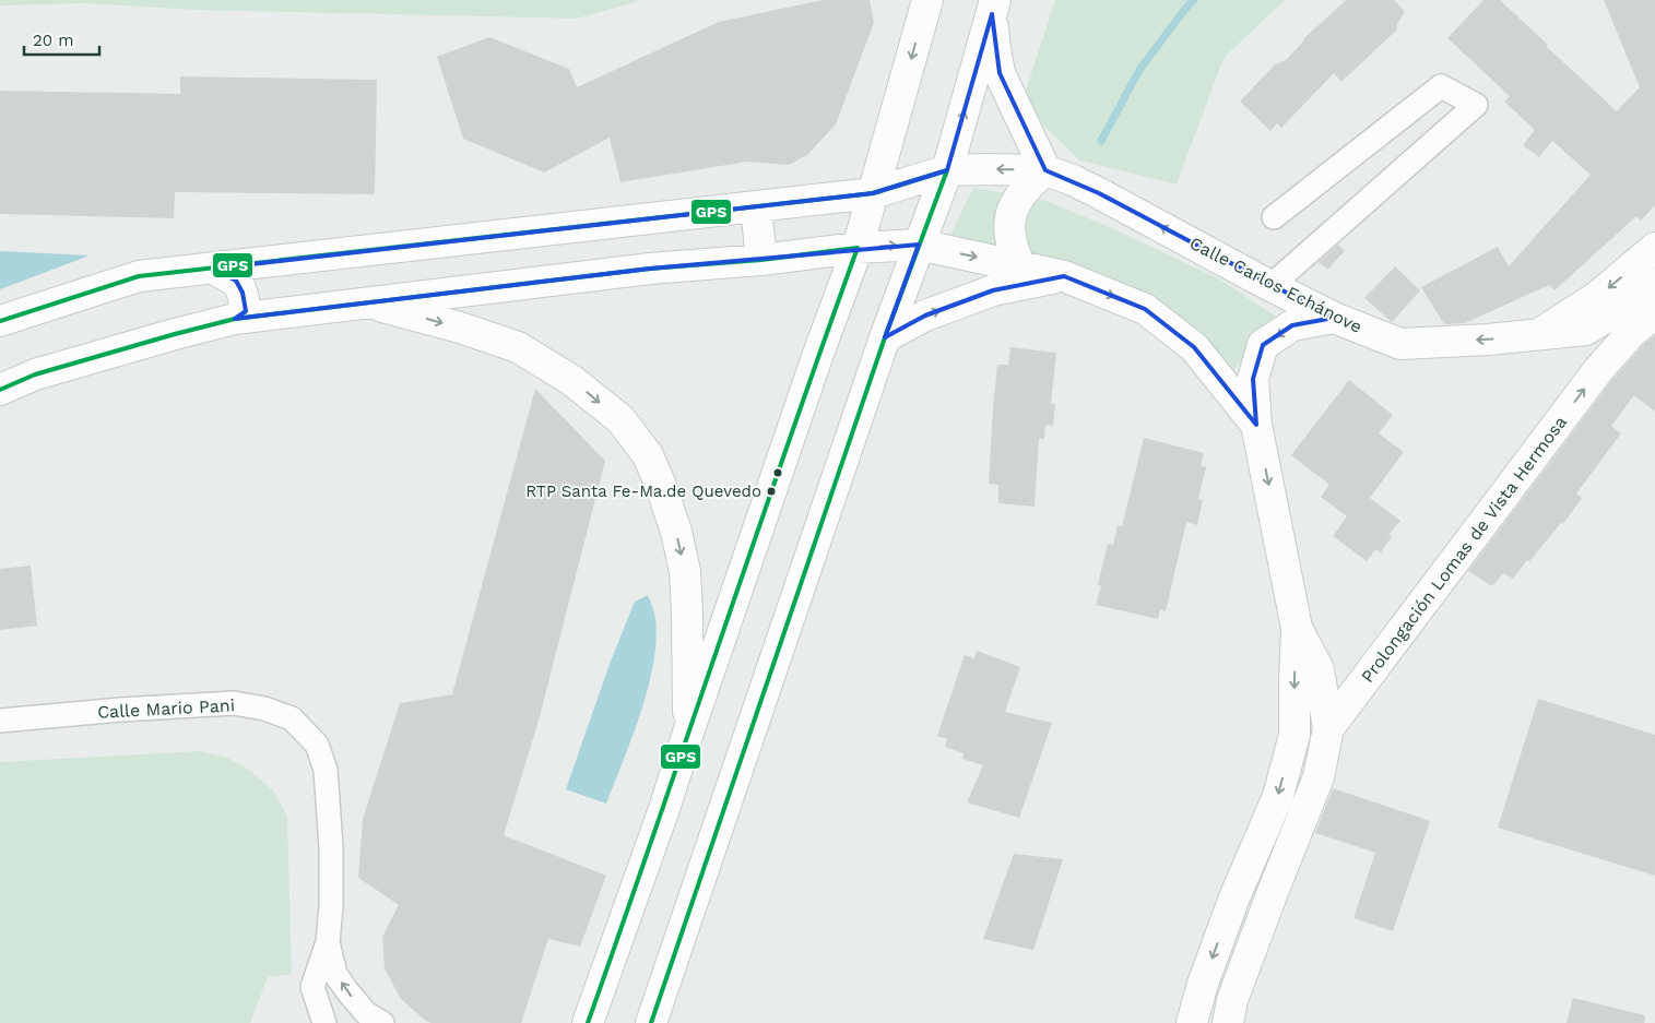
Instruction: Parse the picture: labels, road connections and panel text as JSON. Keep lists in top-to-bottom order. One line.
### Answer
{"streets":{"street":["Calle Carlos Echánove","Prolongación Lomas de Vista Hermosa","Calle Mario Pani"]},"one_way":["Calle Carlos Echánove"],"places":["RTP Santa Fe-Ma.de Quevedo"],"lines":["transit line GPS"],"scale_bar":"20 m"}
